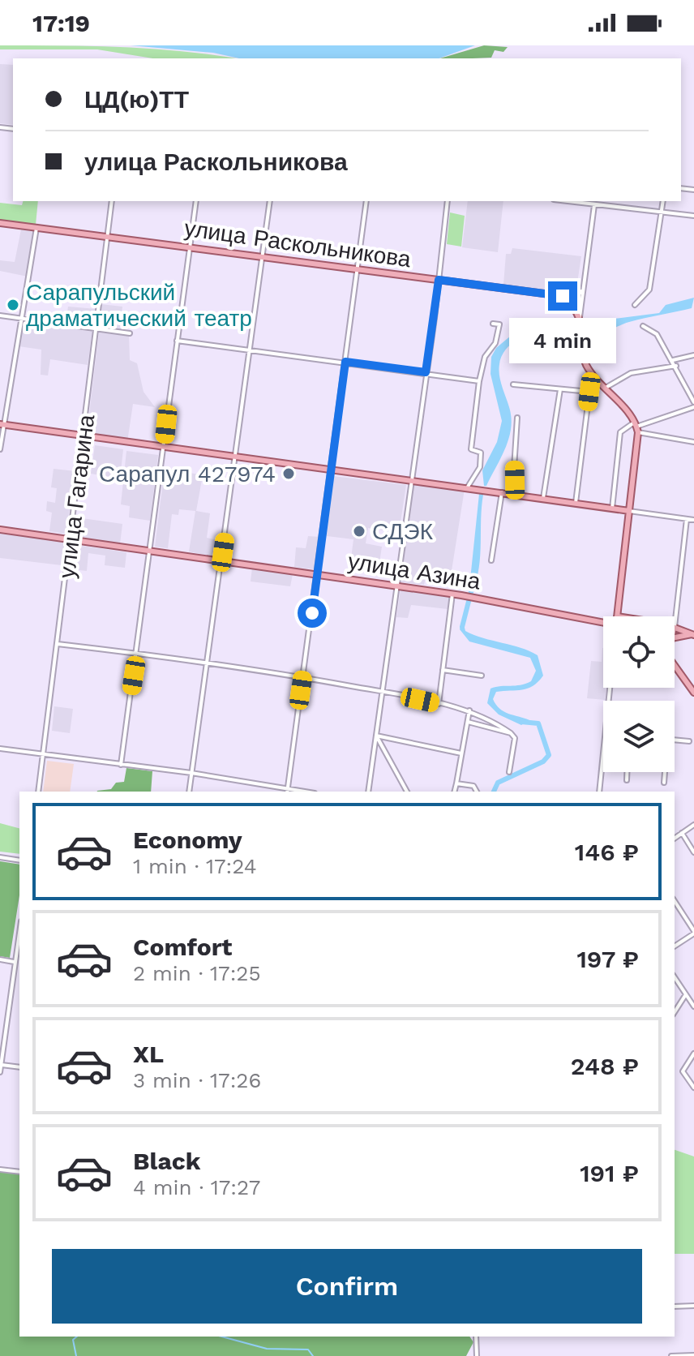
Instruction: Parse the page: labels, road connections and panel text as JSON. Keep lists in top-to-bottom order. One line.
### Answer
{"streets":{"main road":["улица Раскольникова","улица Азина"],"street":["улица Гагарина"]},"crossings":[["улица Раскольникова","улица Гагарина"],["улица Гагарина","улица Азина"]],"places":["Сарапульский драматический театр","Сарапул 427974","СДЭК"],"page":{"status":"17:19","banner":["ЦД(ю)ТТ","улица Раскольникова"],"bubble":"4 min","list":[{"name":"Economy","note":"1 min · 17:24","value":"146 ₽"},{"name":"Comfort","note":"2 min · 17:25","value":"197 ₽"},{"name":"XL","note":"3 min · 17:26","value":"248 ₽"},{"name":"Black","note":"4 min · 17:27","value":"191 ₽"}],"buttons":"Confirm"}}
